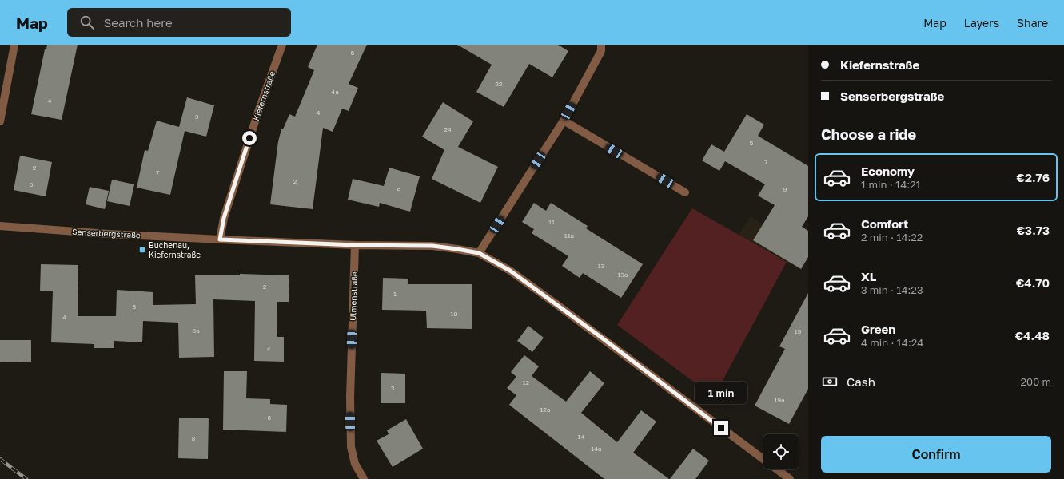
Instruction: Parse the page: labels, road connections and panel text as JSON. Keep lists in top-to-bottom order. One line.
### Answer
{"streets":{"street":["Kiefernstraße","Senserbergstraße","Ulmenstraße"]},"crossings":[["Kiefernstraße","Senserbergstraße"],["Senserbergstraße","Ulmenstraße"]],"places":{"transit":["Buchenau, Kiefernstraße"]},"house_numbers":["6","22","4a","4","4","3","24","5","7","2","7","2","5","9","9","11","11a","13","13a","2","1","6","10","4","8a","19","4","12","3","19a","12a","6","14","8","14a"],"page":{"header":"Map","search":"Search here","nav":["Map","Layers","Share"],"banner":["Kiefernstraße","Senserbergstraße"],"heading":"Choose a ride","list":[{"name":"Economy","note":"1 min · 14:21","value":"€2.76"},{"name":"Comfort","note":"2 min · 14:22","value":"€3.73"},{"name":"XL","note":"3 min · 14:23","value":"€4.70"},{"name":"Green","note":"4 min · 14:24","value":"€4.48"}],"pay":["Cash","200 m"],"bubble":"1 min","buttons":"Confirm"}}
